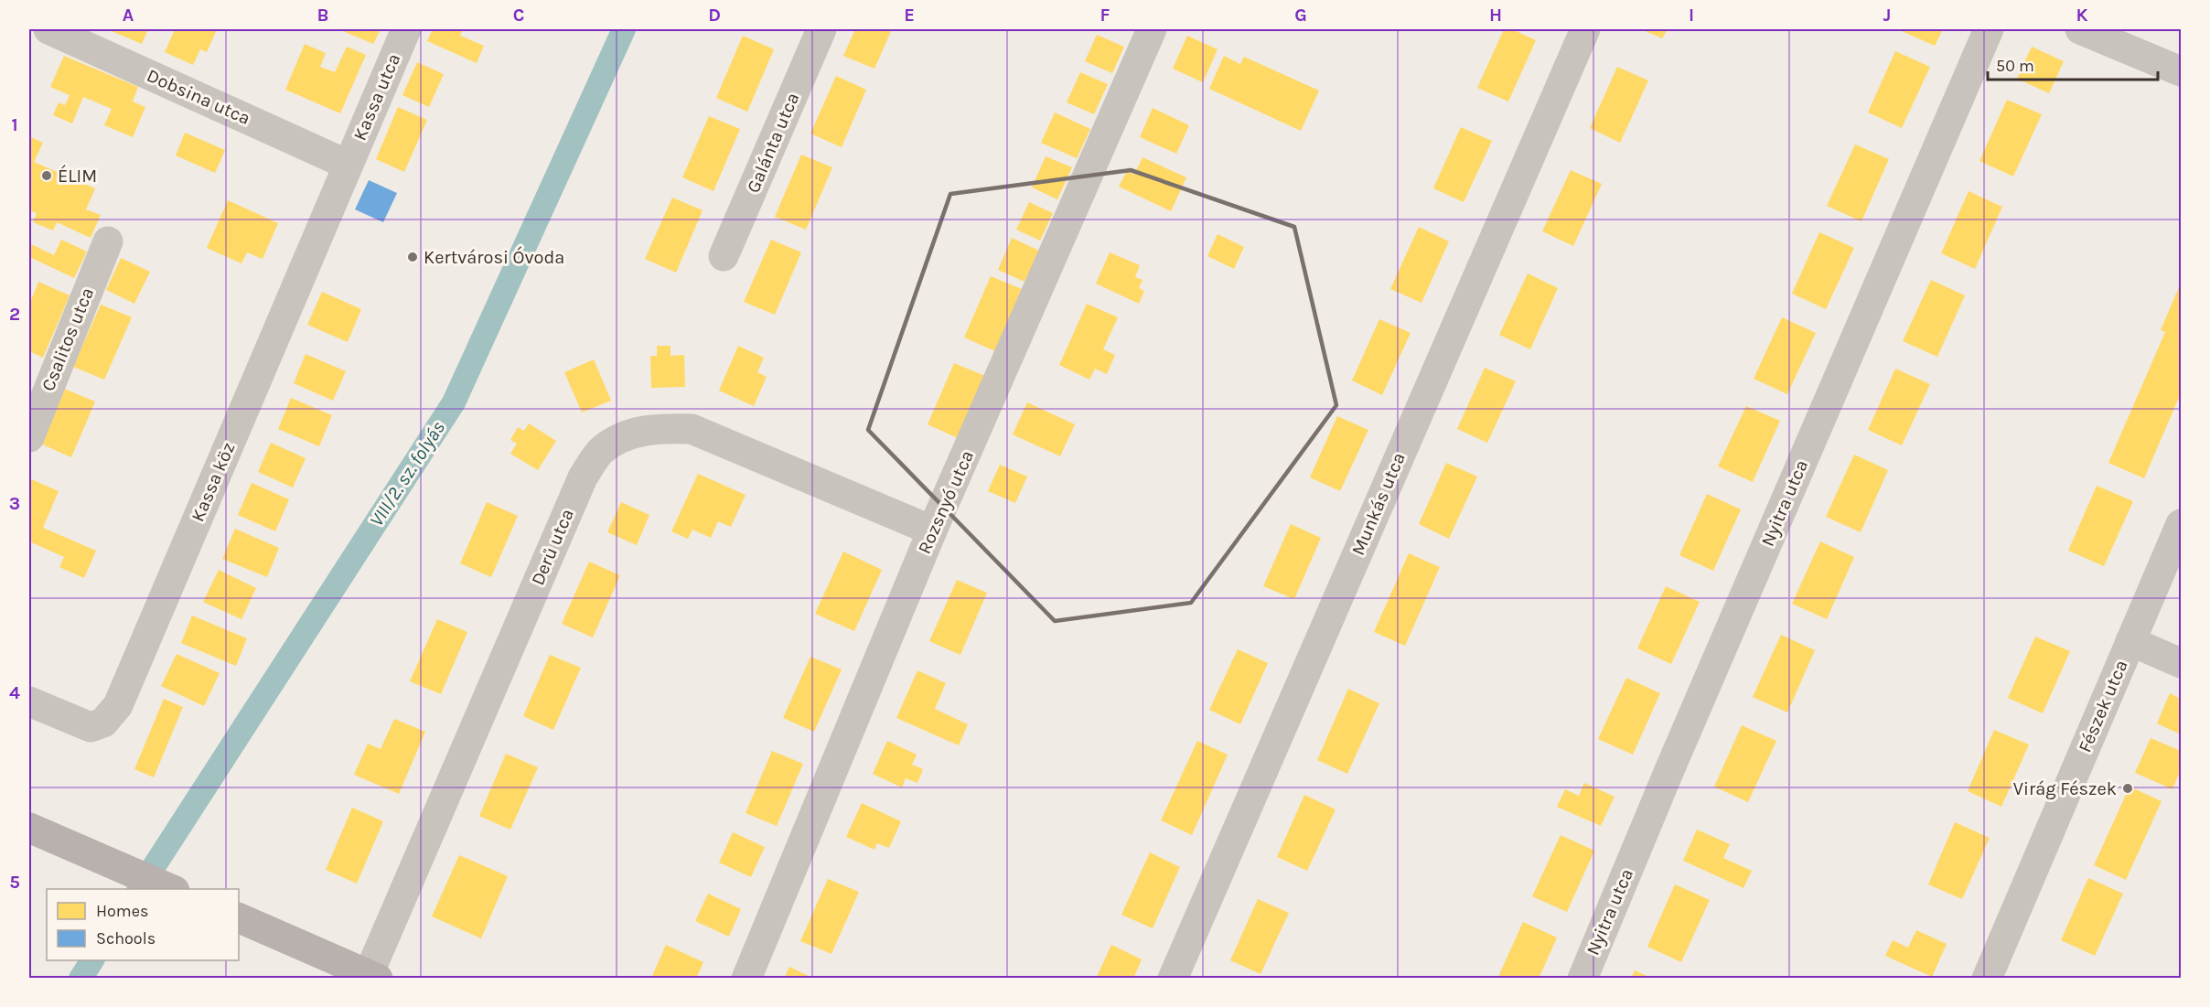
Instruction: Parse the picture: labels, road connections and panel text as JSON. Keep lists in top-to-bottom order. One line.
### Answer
{"streets":{"street":["Dobsina utca","Kassa utca","Galánta utca","Csalitos utca","Kassa köz","Rozsnyó utca","Nyitra utca","Munkás utca","Derű utca","Fészek utca"]},"crossings":[["Dobsina utca","Kassa utca"],["Dobsina utca","Kassa köz"],["Kassa utca","Kassa köz"],["Rozsnyó utca","Derű utca"]],"water":["VIII/2. sz. folyás"],"places":["ÉLIM","Kertvárosi Óvoda","Virág Fészek"],"legend":["Homes","Schools"],"scale_bar":"50 m","grid":{"columns":["A","B","C","D","E","F","G","H","I","J","K"],"rows":["1","2","3","4","5"]}}
